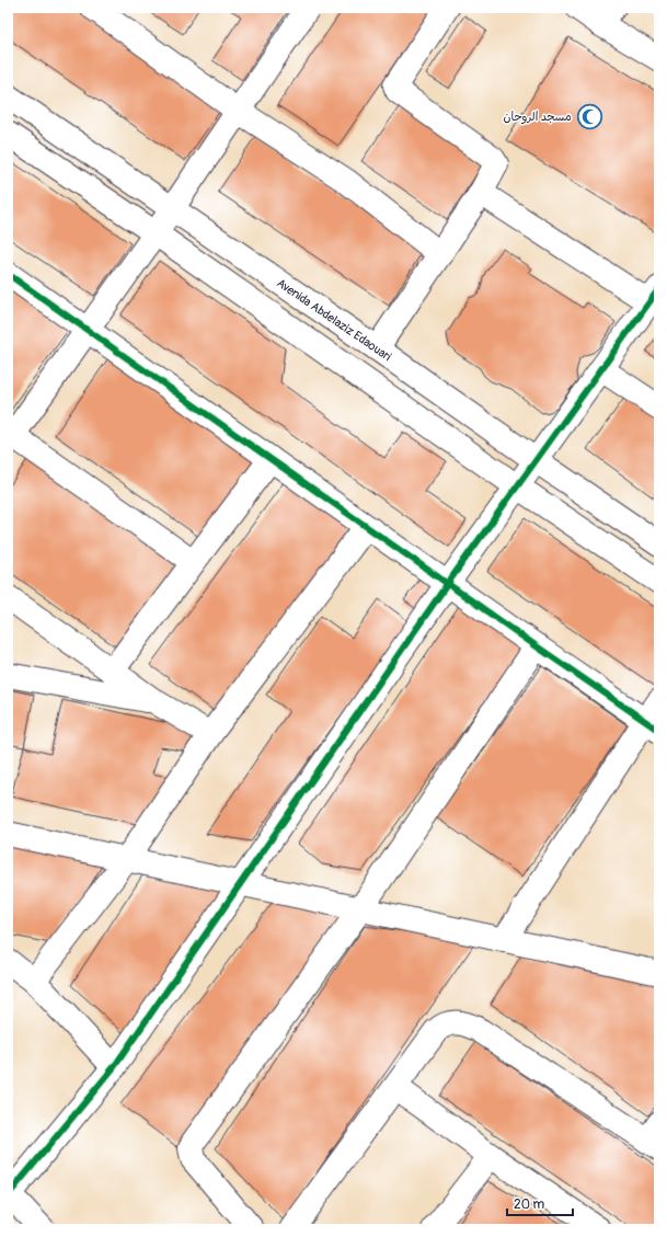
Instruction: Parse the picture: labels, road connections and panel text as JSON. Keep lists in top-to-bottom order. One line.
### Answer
{"streets":{"street":["Avenida Abdelaziz Edaouari"]},"places":{"mosque":["مسجد الروحان"]},"scale_bar":"20 m"}
